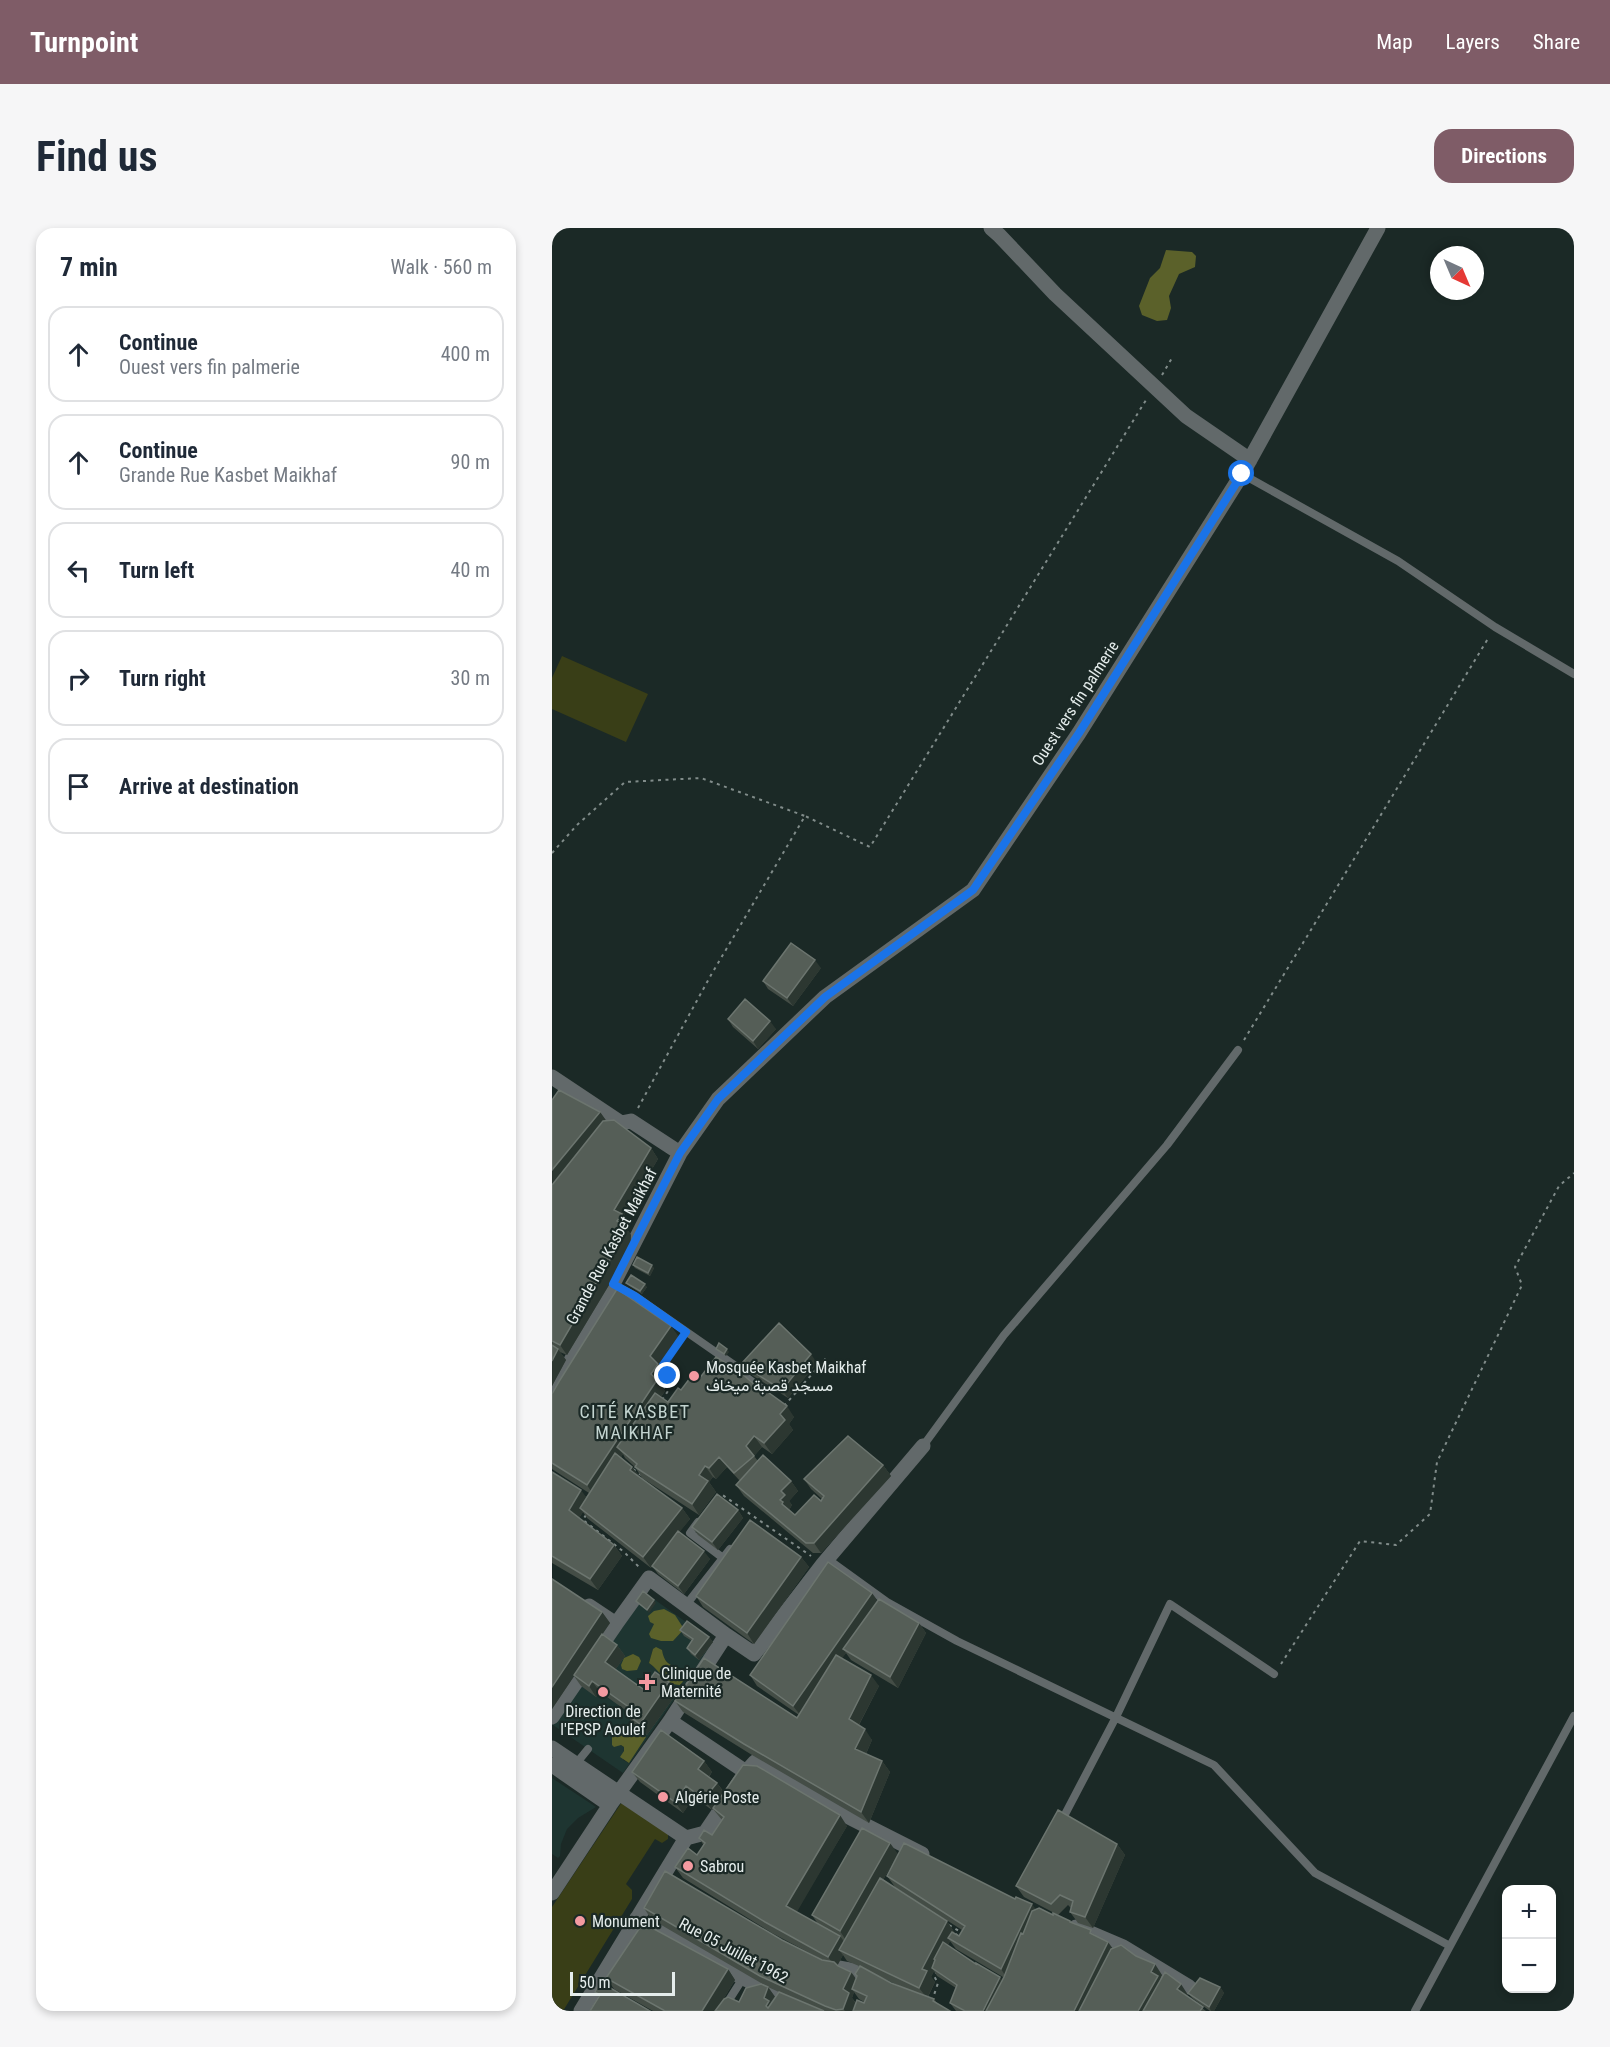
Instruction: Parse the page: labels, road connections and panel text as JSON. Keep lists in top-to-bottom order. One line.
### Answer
{"streets":{"street":["Ouest vers fin palmerie","Grande Rue Kasbet Maikhaf","Rue 05 Juillet 1962"]},"crossings":[["Ouest vers fin palmerie","Grande Rue Kasbet Maikhaf"]],"districts":["CITÉ KASBET MAIKHAF"],"places":{"other":["Mosquée Kasbet Maikhaf مسجد قصبة ميخاف","Direction de l'EPSP Aoulef","Algérie Poste","Sabrou","Monument"],"health":["Clinique de Maternité"]},"scale_bar":"50 m","north":"bottom right","page":{"header":"Turnpoint","nav":["Map","Layers","Share"],"buttons":"Directions","title":"Find us","heading":["7 min","Walk · 560 m"],"list":[["Continue","Ouest vers fin palmerie","400 m"],["Continue","Grande Rue Kasbet Maikhaf","90 m"],["Turn left","40 m"],["Turn right","30 m"],"Arrive at destination"],"map_buttons":["+","−"],"scale":"50 m"}}
